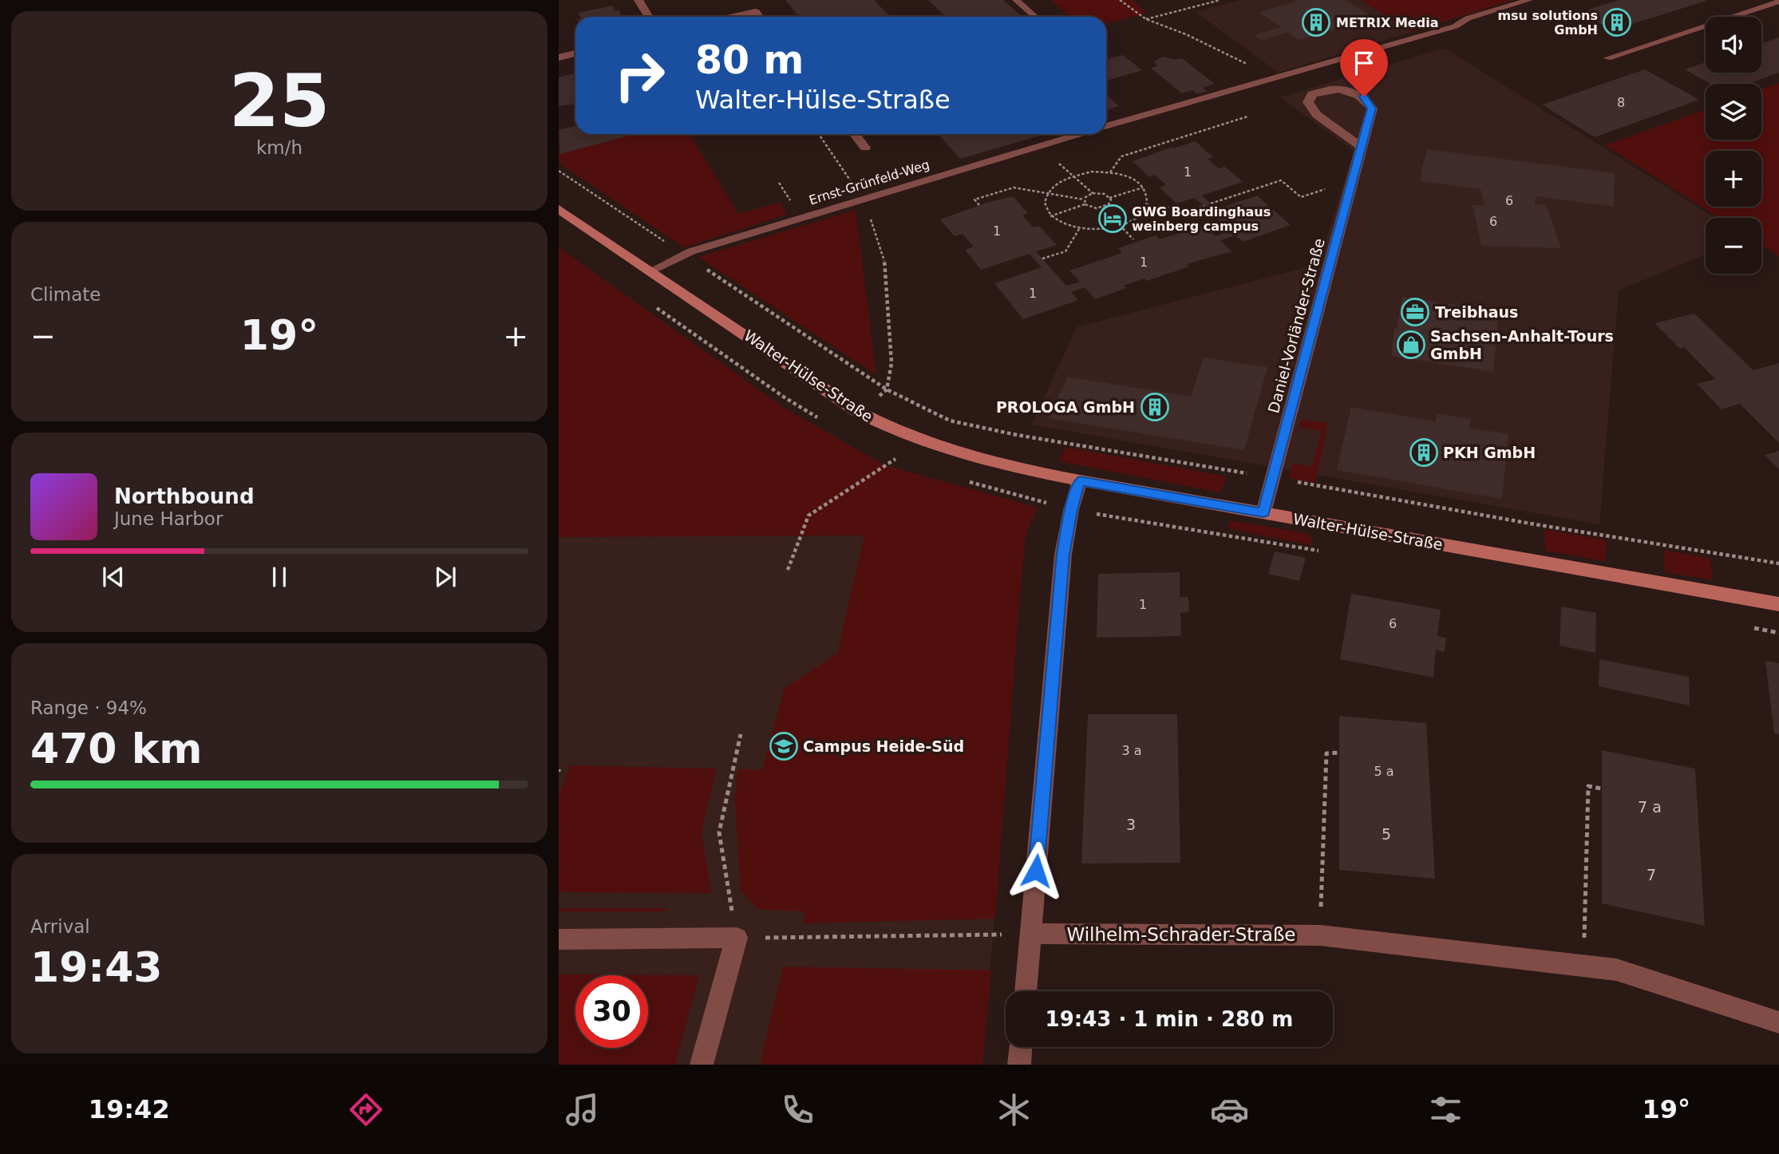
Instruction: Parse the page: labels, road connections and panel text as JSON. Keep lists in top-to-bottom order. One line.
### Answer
{"streets":{"street":["Daniel-Vorländer-Straße","Walter-Hülse-Straße","Wilhelm-Schrader-Straße"],"lane":["Ernst-Grünfeld-Weg"]},"crossings":[["Ernst-Grünfeld-Weg","Walter-Hülse-Straße"],["Daniel-Vorländer-Straße","Walter-Hülse-Straße"]],"places":{"building":["METRIX Media","msu solutions GmbH","PROLOGA GmbH","PKH GmbH"],"hotel":["GWG Boardinghaus weinberg campus"],"office":["Treibhaus"],"shop":["Sachsen-Anhalt-Tours GmbH"],"school or university":["Campus Heide-Süd"]},"house_numbers":["8","1","6","6","1","1","1","1","6","3 a","5 a","7 a","3","5","7"],"page":{"tile":[["25","km/h"],"Climate",["Range · 94%","470 km"],["Arrival","19:43"]],"map_buttons":["+","−"],"turn":["80 m","Walter-Hülse-Straße"],"heat":["−","19°","+"],"song":["Northbound","June Harbor"],"limit":"30","trip":"19:43 · 1 min · 280 m","tabs":["19:42","19°"]}}
